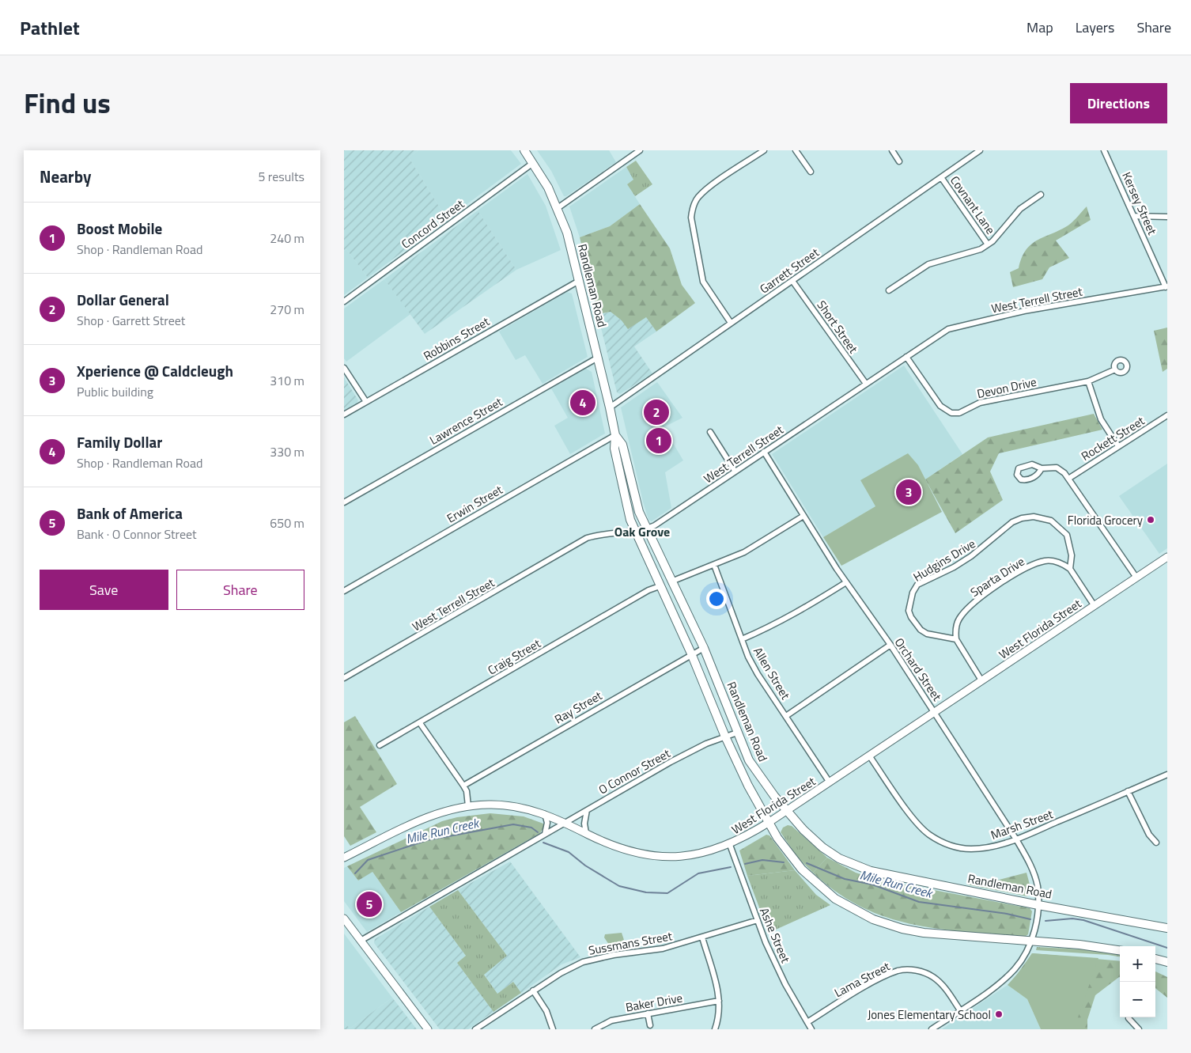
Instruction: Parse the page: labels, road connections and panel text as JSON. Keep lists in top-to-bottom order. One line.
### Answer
{"streets":{"main road":["Randleman Road","West Florida Street"],"street":["Kersey Street","Covnant Lane","Concord Street","Garrett Street","West Terrell Street","Short Street","Robbins Street","Devon Drive","Lawrence Street","Rockett Street","Erwin Street","Hudgins Drive","Sparta Drive","Craig Street","Orchard Street","Allen Street","Ray Street","O Connor Street","Marsh Street","Ashe Street","Sussmans Street","Lama Street","Baker Drive"]},"crossings":[["Kersey Street","West Terrell Street"],["Covnant Lane","Garrett Street"],["Concord Street","Randleman Road"],["Garrett Street","Randleman Road"],["Garrett Street","Short Street"],["Randleman Road","West Terrell Street"],["Randleman Road","Robbins Street"],["Randleman Road","Lawrence Street"],["Randleman Road","Erwin Street"],["Randleman Road","West Florida Street"],["Randleman Road","Craig Street"],["Randleman Road","Orchard Street"],["Randleman Road","Ray Street"],["Randleman Road","O Connor Street"],["West Terrell Street","Short Street"],["West Terrell Street","Devon Drive"],["West Terrell Street","Orchard Street"],["Hudgins Drive","Sparta Drive"],["West Florida Street","Orchard Street"],["West Florida Street","Allen Street"],["West Florida Street","O Connor Street"],["West Florida Street","Marsh Street"],["West Florida Street","Ashe Street"],["Orchard Street","Marsh Street"],["Orchard Street","Lama Street"],["Ashe Street","Sussmans Street"],["Ashe Street","Lama Street"]],"districts":["Oak Grove"],"water":["Mile Run Creek"],"places":["Florida Grocery","Jones Elementary School"],"page":{"header":"Pathlet","nav":["Map","Layers","Share"],"title":"Find us","buttons":["Directions",["Save","Share"]],"heading":["Nearby","5 results"],"list":[{"mark":"1","name":"Boost Mobile","note":"Shop · Randleman Road","value":"240 m"},{"mark":"2","name":"Dollar General","note":"Shop · Garrett Street","value":"270 m"},{"mark":"3","name":"Xperience @ Caldcleugh","note":"Public building","value":"310 m"},{"mark":"4","name":"Family Dollar","note":"Shop · Randleman Road","value":"330 m"},{"mark":"5","name":"Bank of America","note":"Bank · O Connor Street","value":"650 m"}],"pins":["4","2","1","3","5"],"map_buttons":["+","−"]}}
